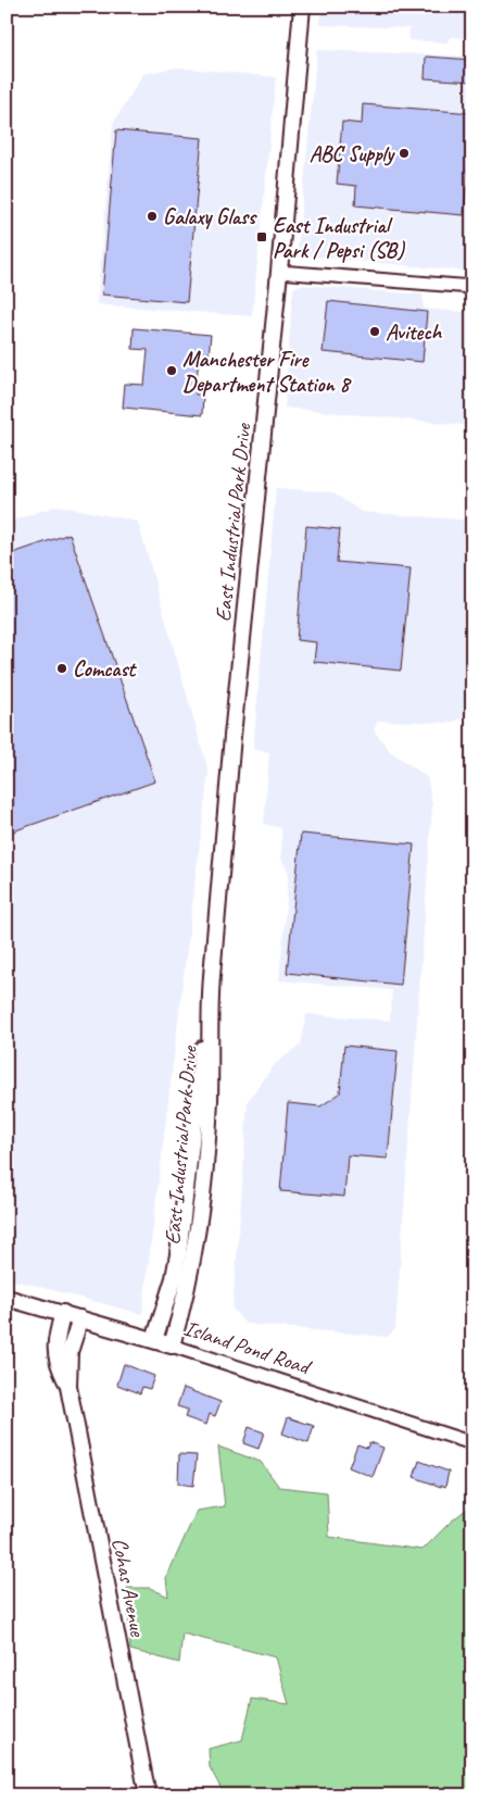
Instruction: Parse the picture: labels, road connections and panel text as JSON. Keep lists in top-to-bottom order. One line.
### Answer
{"streets":{"street":["East Industrial Park Drive","Island Pond Road","Cohas Avenue"]},"crossings":[["East Industrial Park Drive","Island Pond Road"],["Island Pond Road","Cohas Avenue"]],"places":{"other":["ABC Supply","Galaxy Glass","Avitech","Manchester Fire Department Station 8","Comcast"],"transit":["East Industrial Park / Pepsi (SB)"]}}
